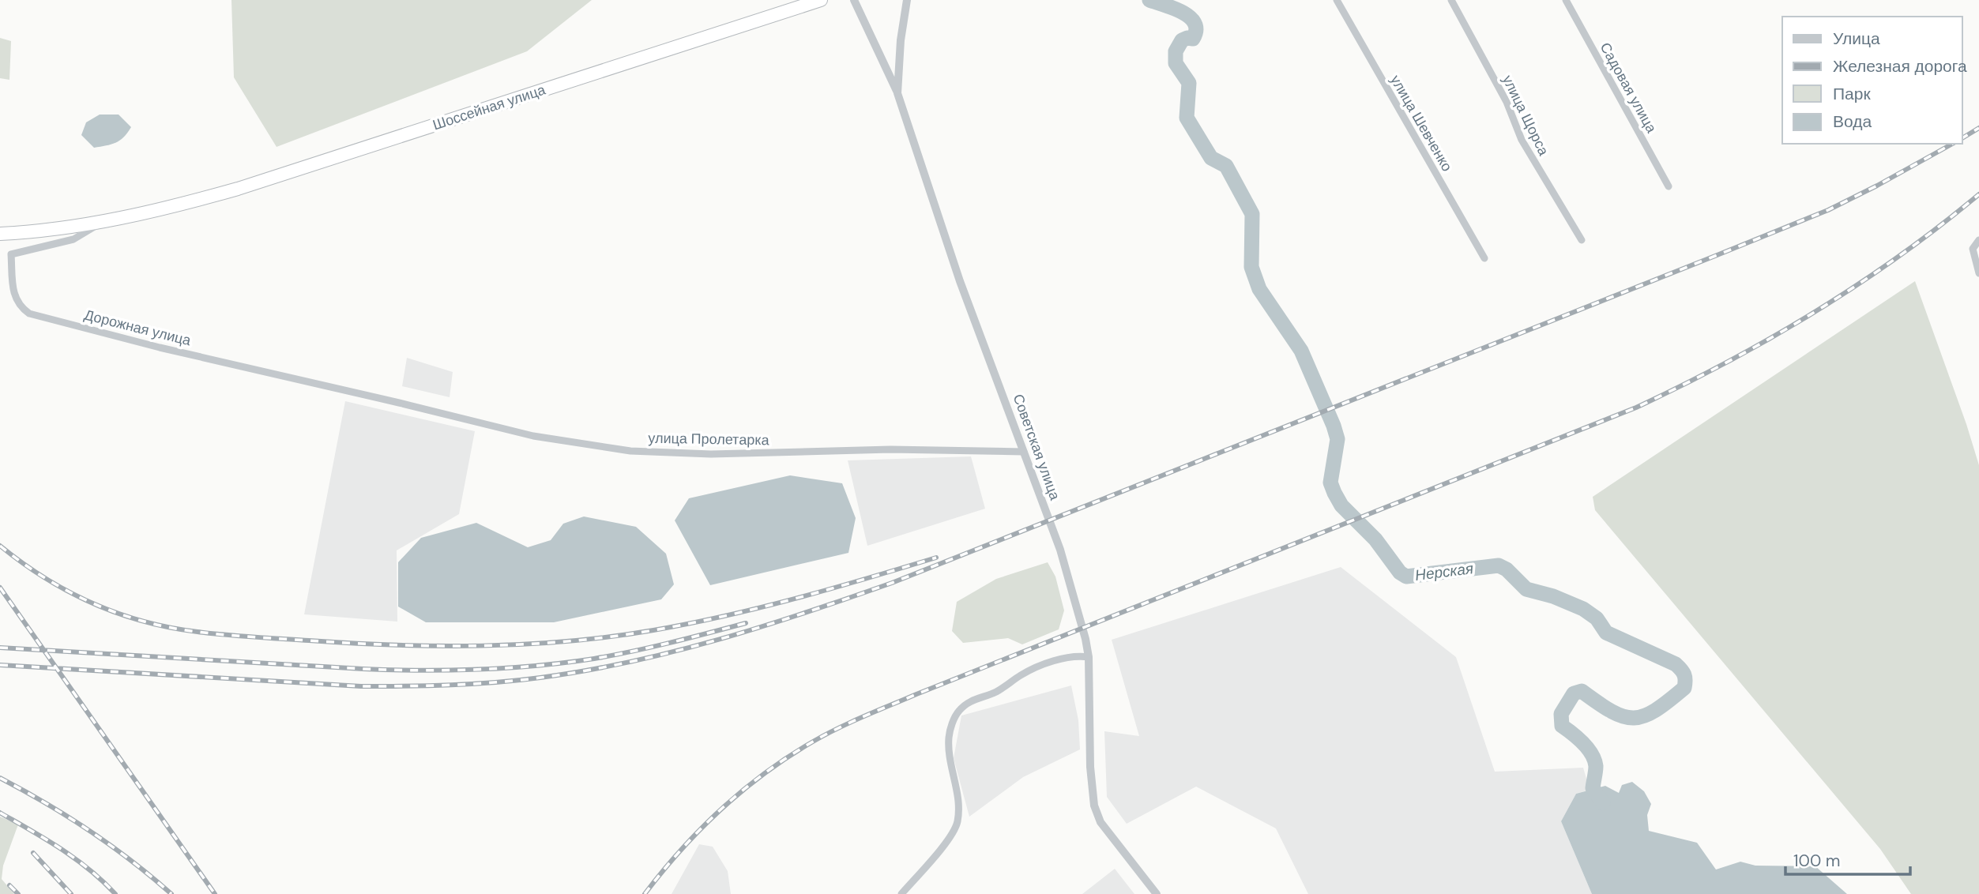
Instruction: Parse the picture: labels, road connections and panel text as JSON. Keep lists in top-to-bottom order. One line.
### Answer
{"streets":{"highway":["Шоссейная улица"],"street":["Садовая улица","улица Щорса","улица Шевченко","Дорожная улица","улица Пролетарка","Советская улица"]},"crossings":[["Шоссейная улица","Дорожная улица"],["Дорожная улица","улица Пролетарка"],["улица Пролетарка","Советская улица"]],"water":["Нерская"],"legend":["Улица","Железная дорога","Парк","Вода"],"scale_bar":"100 m"}
